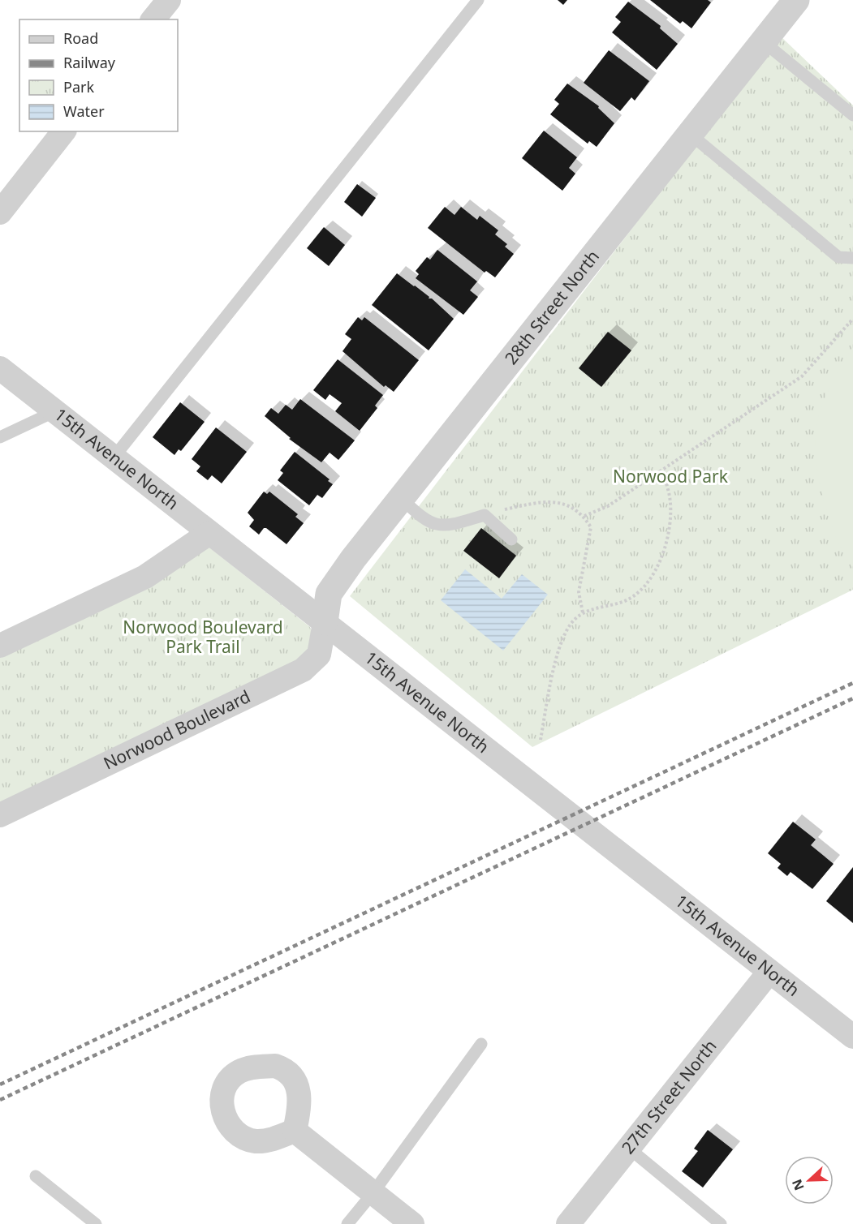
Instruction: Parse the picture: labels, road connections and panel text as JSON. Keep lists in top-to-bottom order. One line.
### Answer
{"streets":{"street":["28th Street North","15th Avenue North","Norwood Boulevard","27th Street North"]},"crossings":[["28th Street North","15th Avenue North"],["28th Street North","Norwood Boulevard"],["15th Avenue North","Norwood Boulevard"],["15th Avenue North","27th Street North"]],"parks":["Norwood Park","Norwood Boulevard Park Trail"],"legend":["Road","Railway","Park","Water"],"north":"left"}
